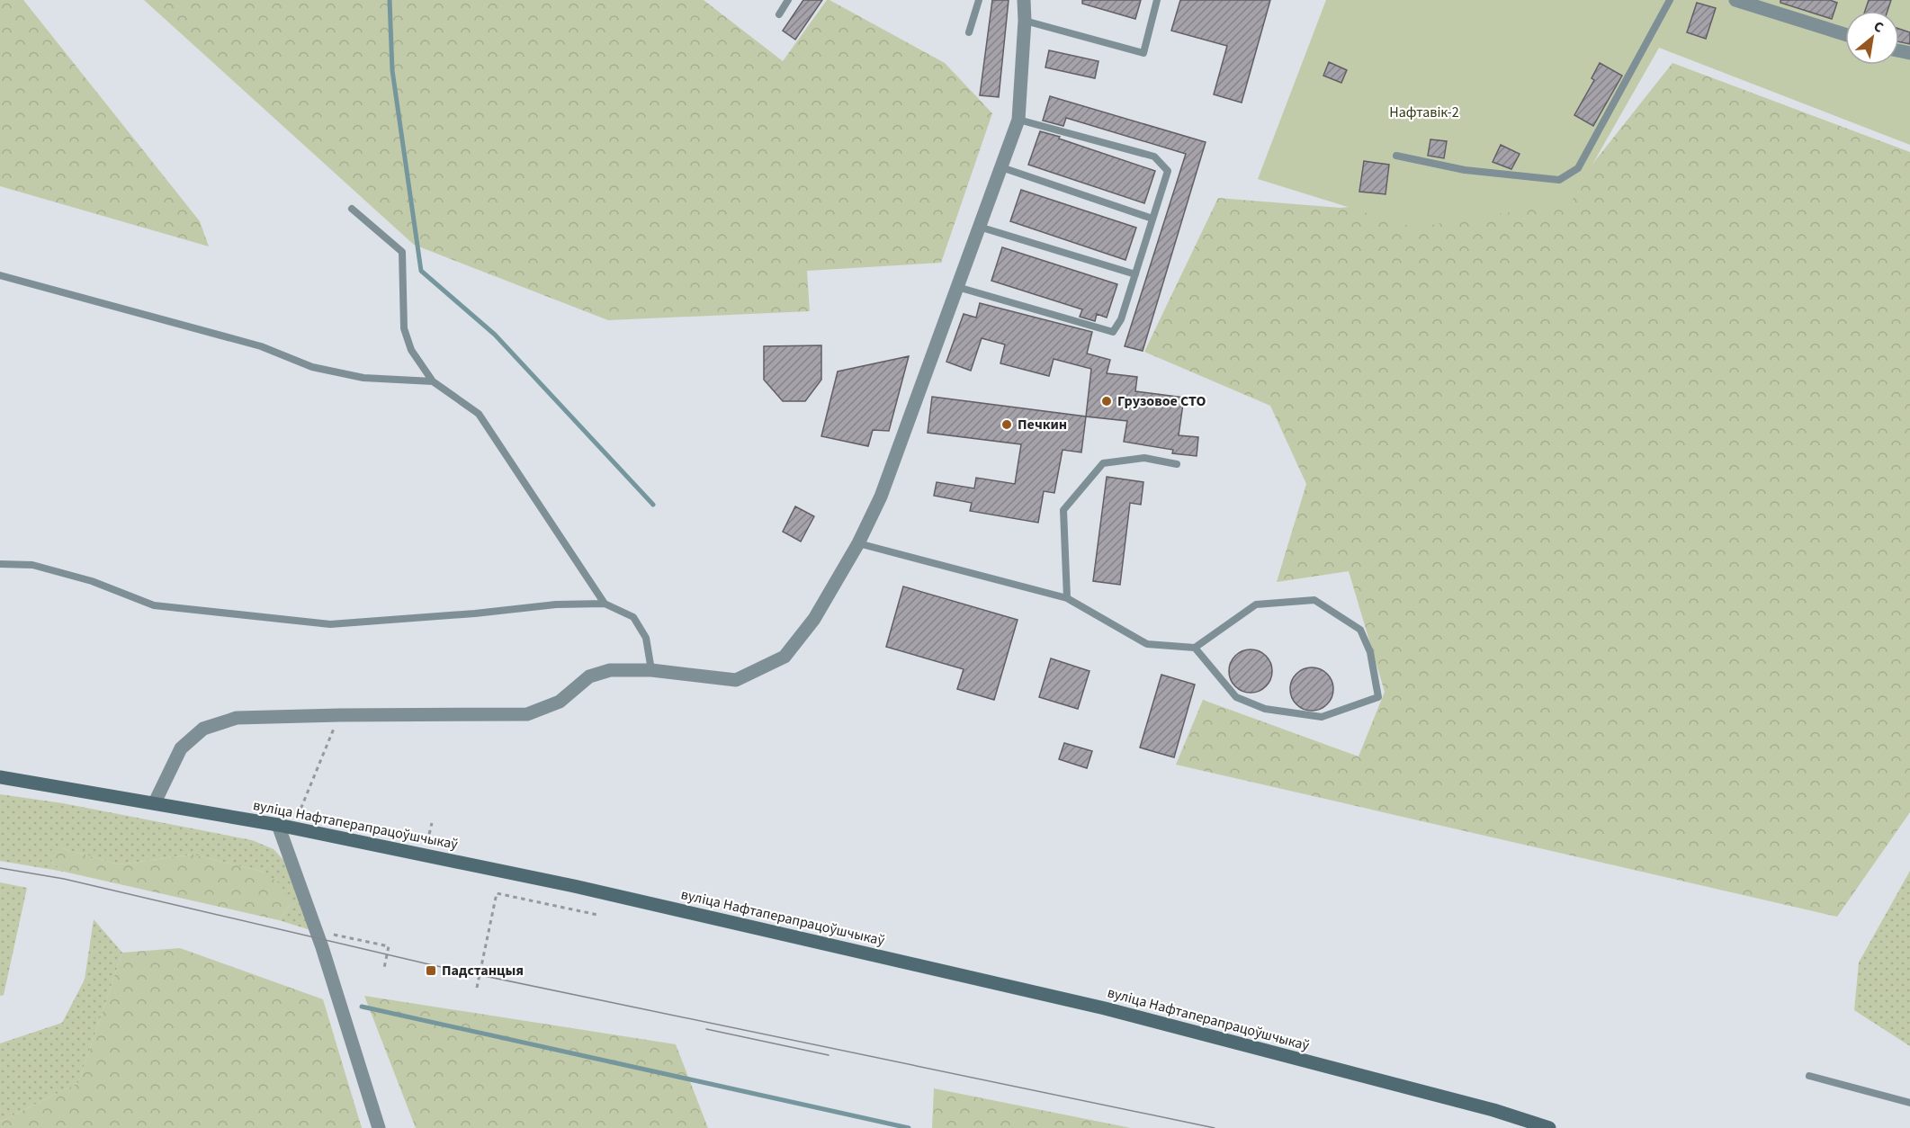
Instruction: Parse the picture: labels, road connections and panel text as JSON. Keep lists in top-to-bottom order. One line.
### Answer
{"streets":{"main road":["вуліца Нафтаперапрацоўшчыкаў"]},"parks":["Нафтавік-2"],"places":{"other":["Грузовое СТО","Печкин"],"transit":["Падстанцыя"]},"north":"top right"}
